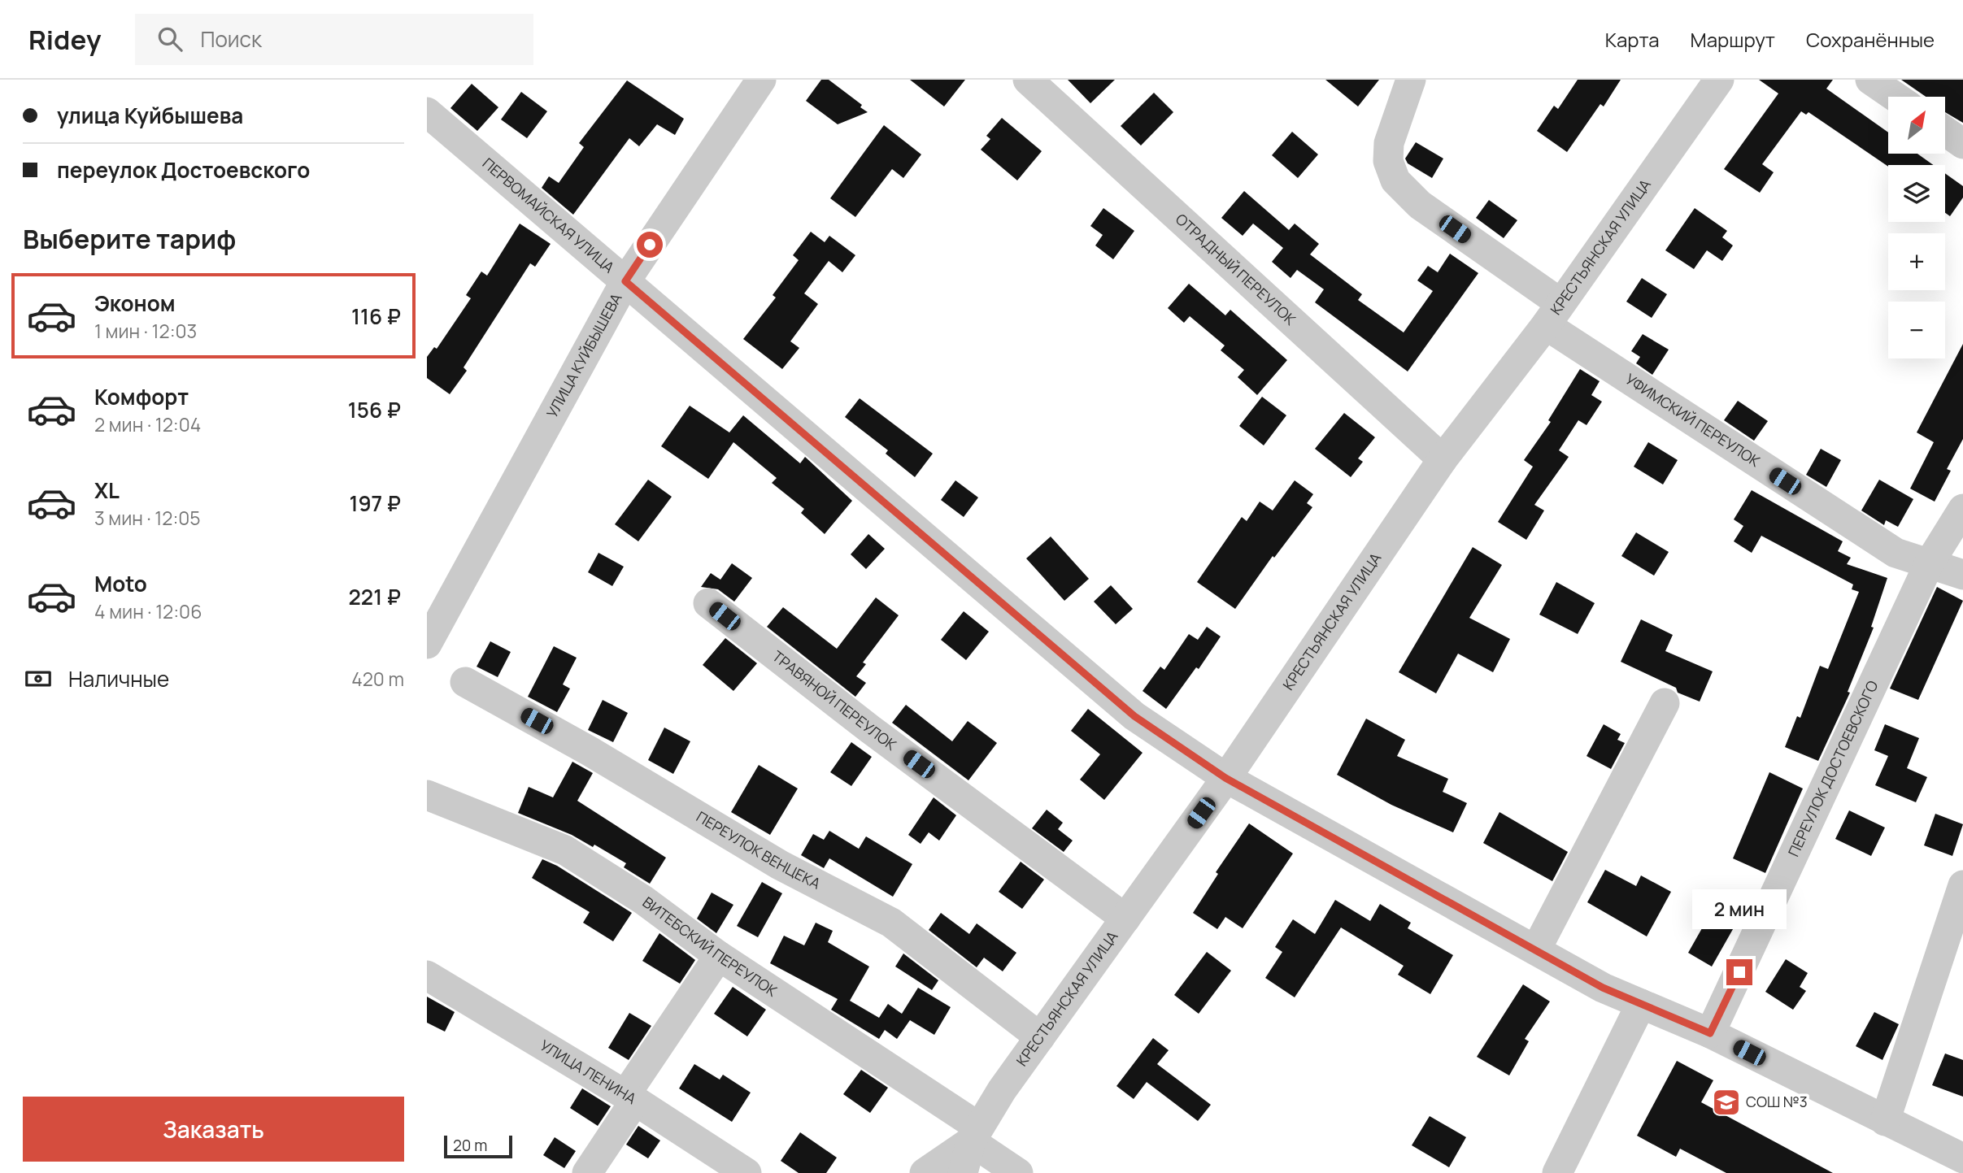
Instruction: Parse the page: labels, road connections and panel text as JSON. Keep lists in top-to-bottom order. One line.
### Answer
{"streets":{"street":["ПЕРВОМАЙСКАЯ УЛИЦА","КРЕСТЬЯНСКАЯ УЛИЦА","ОТРАДНЫЙ ПЕРЕУЛОК","УЛИЦА КУЙБЫШЕВА","УФИМСКИЙ ПЕРЕУЛОК","ТРАВЯНОЙ ПЕРЕУЛОК","ПЕРЕУЛОК ДОСТОЕВСКОГО","ПЕРЕУЛОК ВЕНЦЕКА","ВИТЕБСКИЙ ПЕРЕУЛОК","УЛИЦА ЛЕНИНА"]},"crossings":[["ПЕРВОМАЙСКАЯ УЛИЦА","КРЕСТЬЯНСКАЯ УЛИЦА"],["ПЕРВОМАЙСКАЯ УЛИЦА","УЛИЦА КУЙБЫШЕВА"],["ПЕРВОМАЙСКАЯ УЛИЦА","ПЕРЕУЛОК ДОСТОЕВСКОГО"],["КРЕСТЬЯНСКАЯ УЛИЦА","ОТРАДНЫЙ ПЕРЕУЛОК"],["КРЕСТЬЯНСКАЯ УЛИЦА","УФИМСКИЙ ПЕРЕУЛОК"],["КРЕСТЬЯНСКАЯ УЛИЦА","ТРАВЯНОЙ ПЕРЕУЛОК"],["КРЕСТЬЯНСКАЯ УЛИЦА","ПЕРЕУЛОК ВЕНЦЕКА"],["КРЕСТЬЯНСКАЯ УЛИЦА","ВИТЕБСКИЙ ПЕРЕУЛОК"],["УФИМСКИЙ ПЕРЕУЛОК","ПЕРЕУЛОК ДОСТОЕВСКОГО"]],"places":{"school or university":["СОШ №3"]},"scale_bar":"20 m","north":"top right","page":{"header":"Ridey","search":"Поиск","nav":["Карта","Маршрут","Сохранённые"],"banner":["улица Куйбышева","переулок Достоевского"],"map_buttons":["+","−"],"heading":"Выберите тариф","list":[{"name":"Эконом","note":"1 мин · 12:03","value":"116 ₽"},{"name":"Комфорт","note":"2 мин · 12:04","value":"156 ₽"},{"name":"XL","note":"3 мин · 12:05","value":"197 ₽"},{"name":"Moto","note":"4 мин · 12:06","value":"221 ₽"}],"pay":["Наличные","420 m"],"bubble":"2 мин","buttons":"Заказать","scale":"20 m"}}
